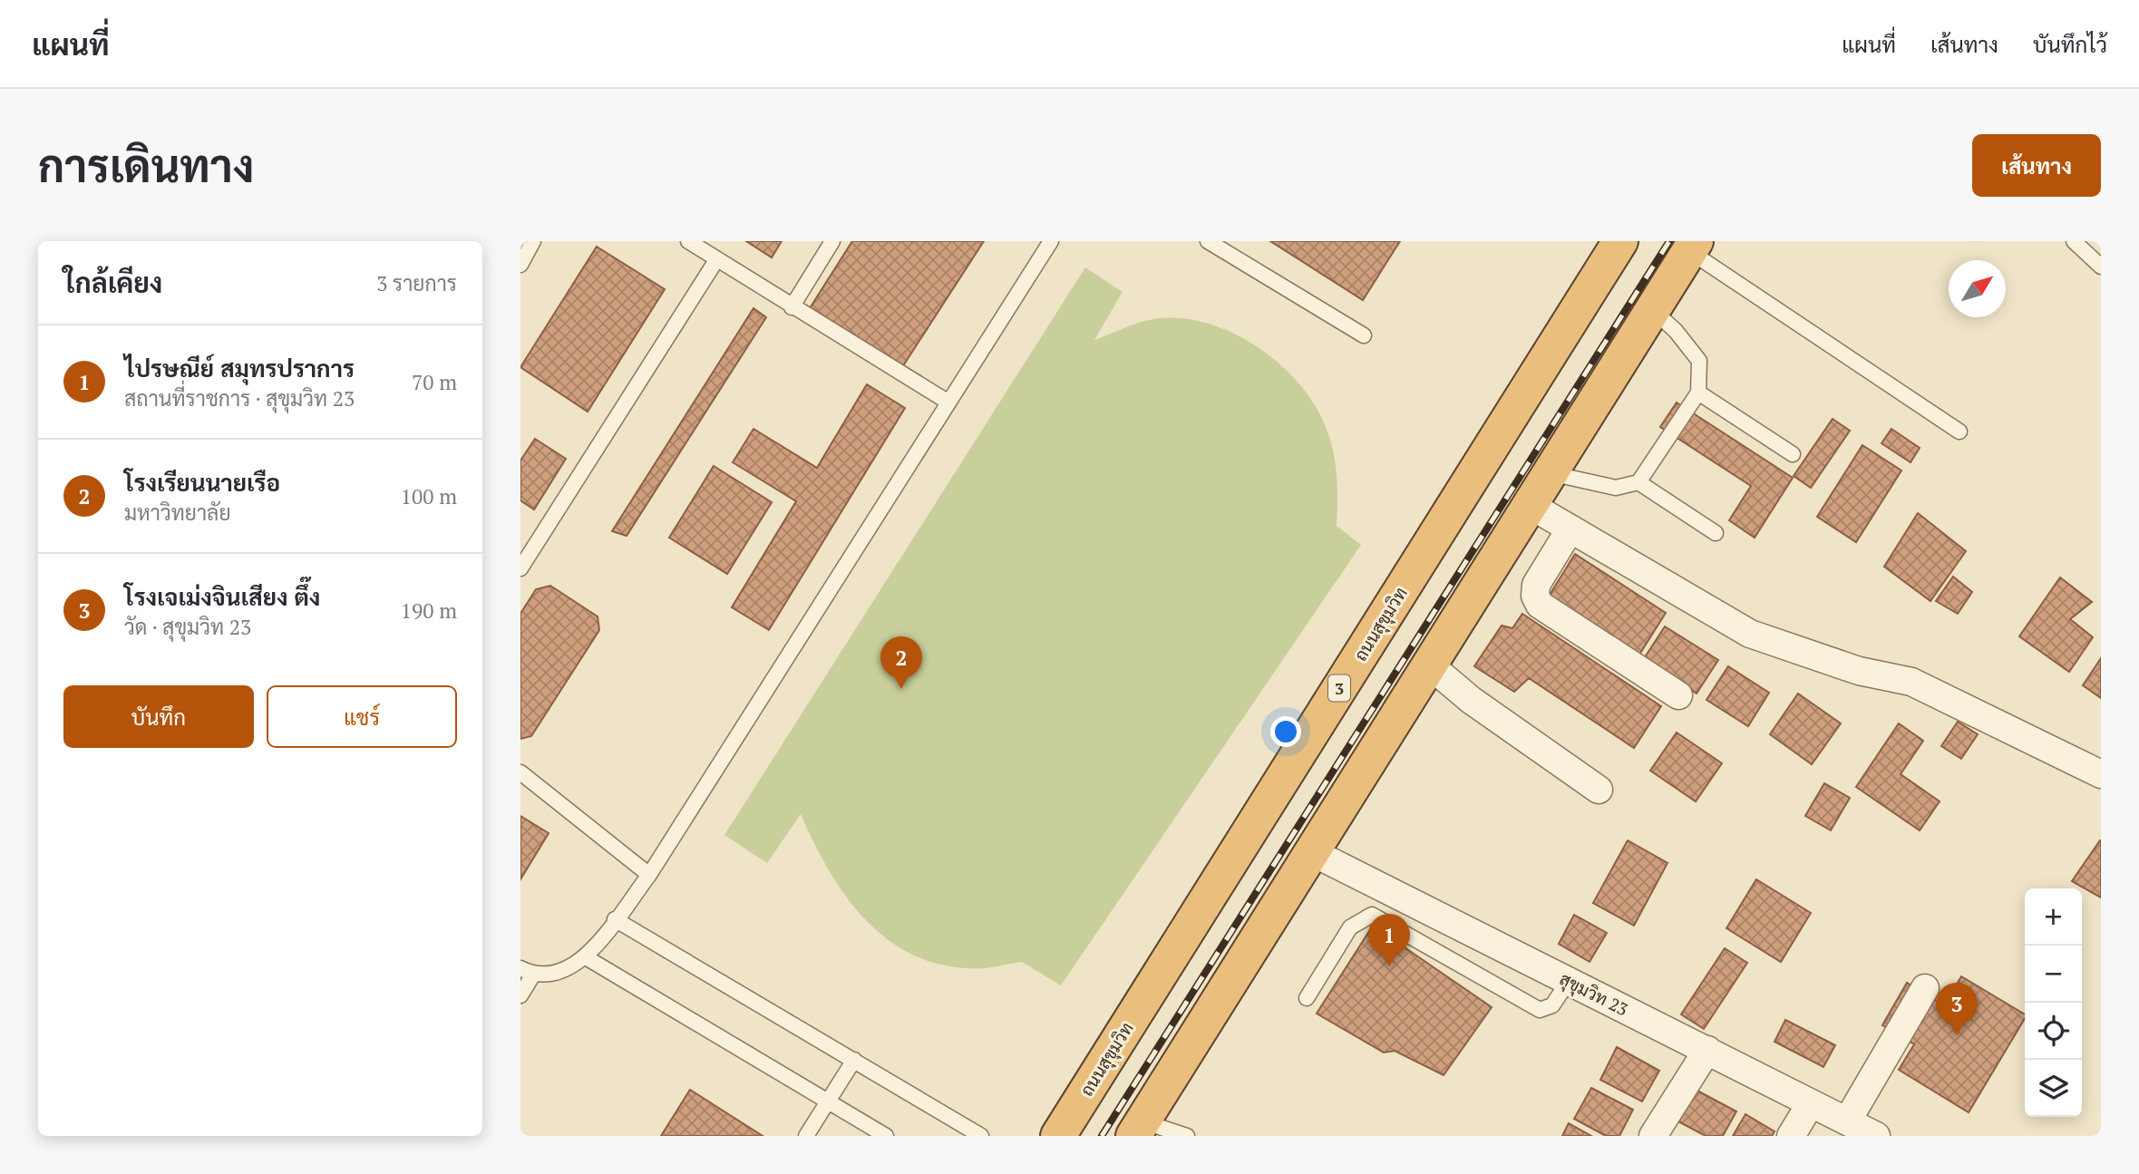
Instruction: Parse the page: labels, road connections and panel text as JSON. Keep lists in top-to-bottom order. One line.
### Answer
{"streets":{"highway":["ถนนสุขุมวิท","3"],"street":["สุขุมวิท 23"]},"north":"top right","page":{"header":"แผนที่","nav":["แผนที่","เส้นทาง","บันทึกไว้"],"buttons":["เส้นทาง",["บันทึก","แชร์"]],"title":"การเดินทาง","heading":["ใกล้เคียง","3 รายการ"],"list":[{"mark":"1","name":"ไปรษณีย์ สมุทรปราการ","note":"สถานที่ราชการ · สุขุมวิท 23","value":"70 m"},{"mark":"2","name":"โรงเรียนนายเรือ","note":"มหาวิทยาลัย","value":"100 m"},{"mark":"3","name":"โรงเจเม่งจินเสียง ตึ๊ง","note":"วัด · สุขุมวิท 23","value":"190 m"}],"pins":["2","1","3"],"map_buttons":["+","−"]}}
